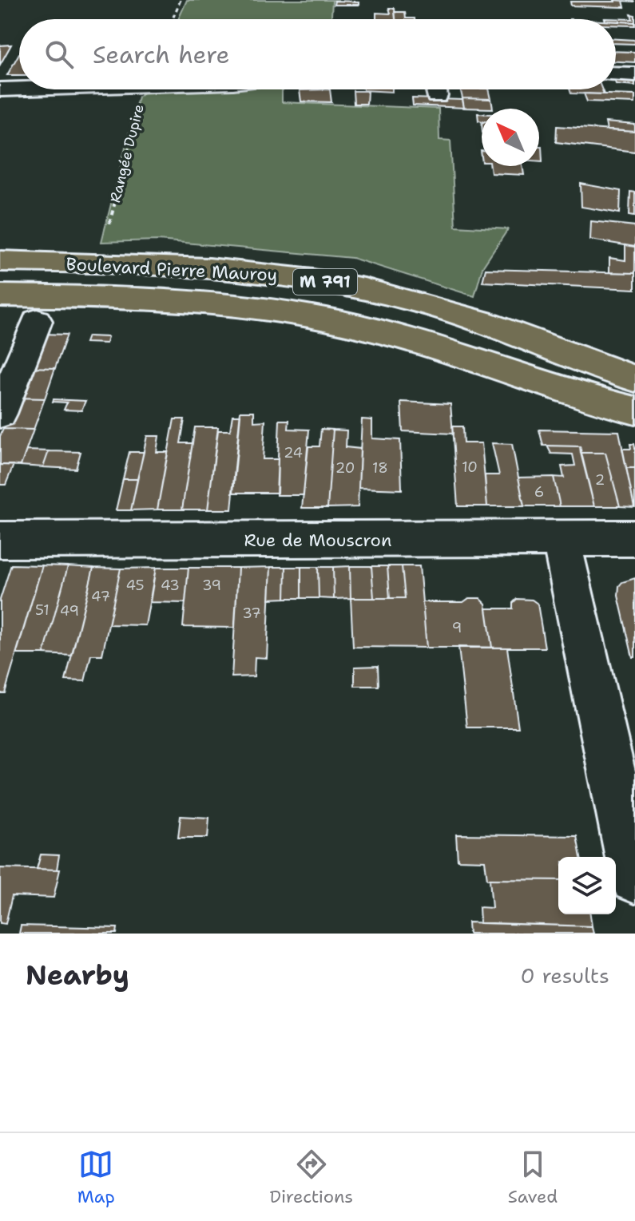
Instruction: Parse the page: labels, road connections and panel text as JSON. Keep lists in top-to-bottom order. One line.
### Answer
{"streets":{"main road":["Boulevard Pierre Mauroy","M 791"],"street":["Rue de Mouscron"],"path":["Rangée Dupire"]},"house_numbers":["24","10","20","18","2","6","45","43","39","47","51","49","37","9"],"north":"top left","page":{"search":"Search here","heading":["Nearby","0 results"],"nav":["Map","Directions","Saved"]}}
